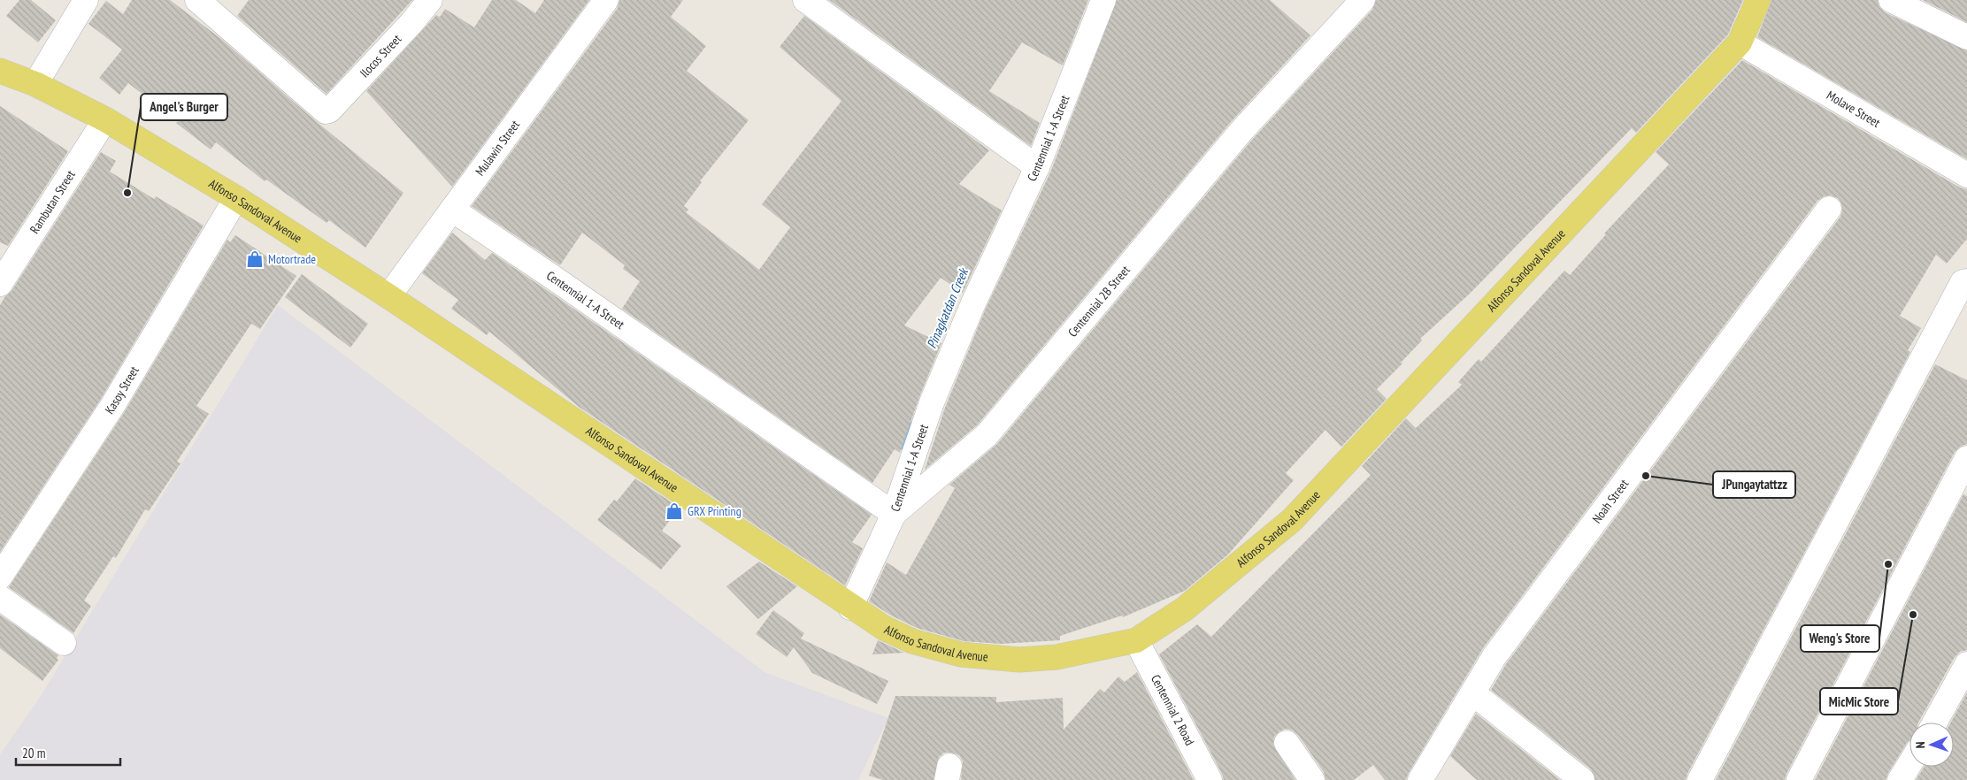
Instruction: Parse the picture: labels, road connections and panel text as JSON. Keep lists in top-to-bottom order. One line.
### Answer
{"streets":{"main road":["Alfonso Sandoval Avenue"],"street":["Ilocos Street","Molave Street","Centennial 1-A Street","Mulawin Street","Rambutan Street","Centennial 2B Street","Kasoy Street","Noah Street","Centennial 2 Road"]},"crossings":[["Molave Street","Alfonso Sandoval Avenue"],["Centennial 1-A Street","Mulawin Street"],["Centennial 1-A Street","Centennial 2B Street"],["Mulawin Street","Alfonso Sandoval Avenue"],["Rambutan Street","Alfonso Sandoval Avenue"],["Alfonso Sandoval Avenue","Centennial 2B Street"],["Alfonso Sandoval Avenue","Kasoy Street"],["Alfonso Sandoval Avenue","Centennial 2 Road"]],"water":["Pinagkatdan Creek"],"places":{"other":["Angel's Burger","JPungaytattzz","Weng's Store","MicMic Store"],"shop":["Motortrade","GRX Printing"]},"scale_bar":"20 m","north":"left"}
